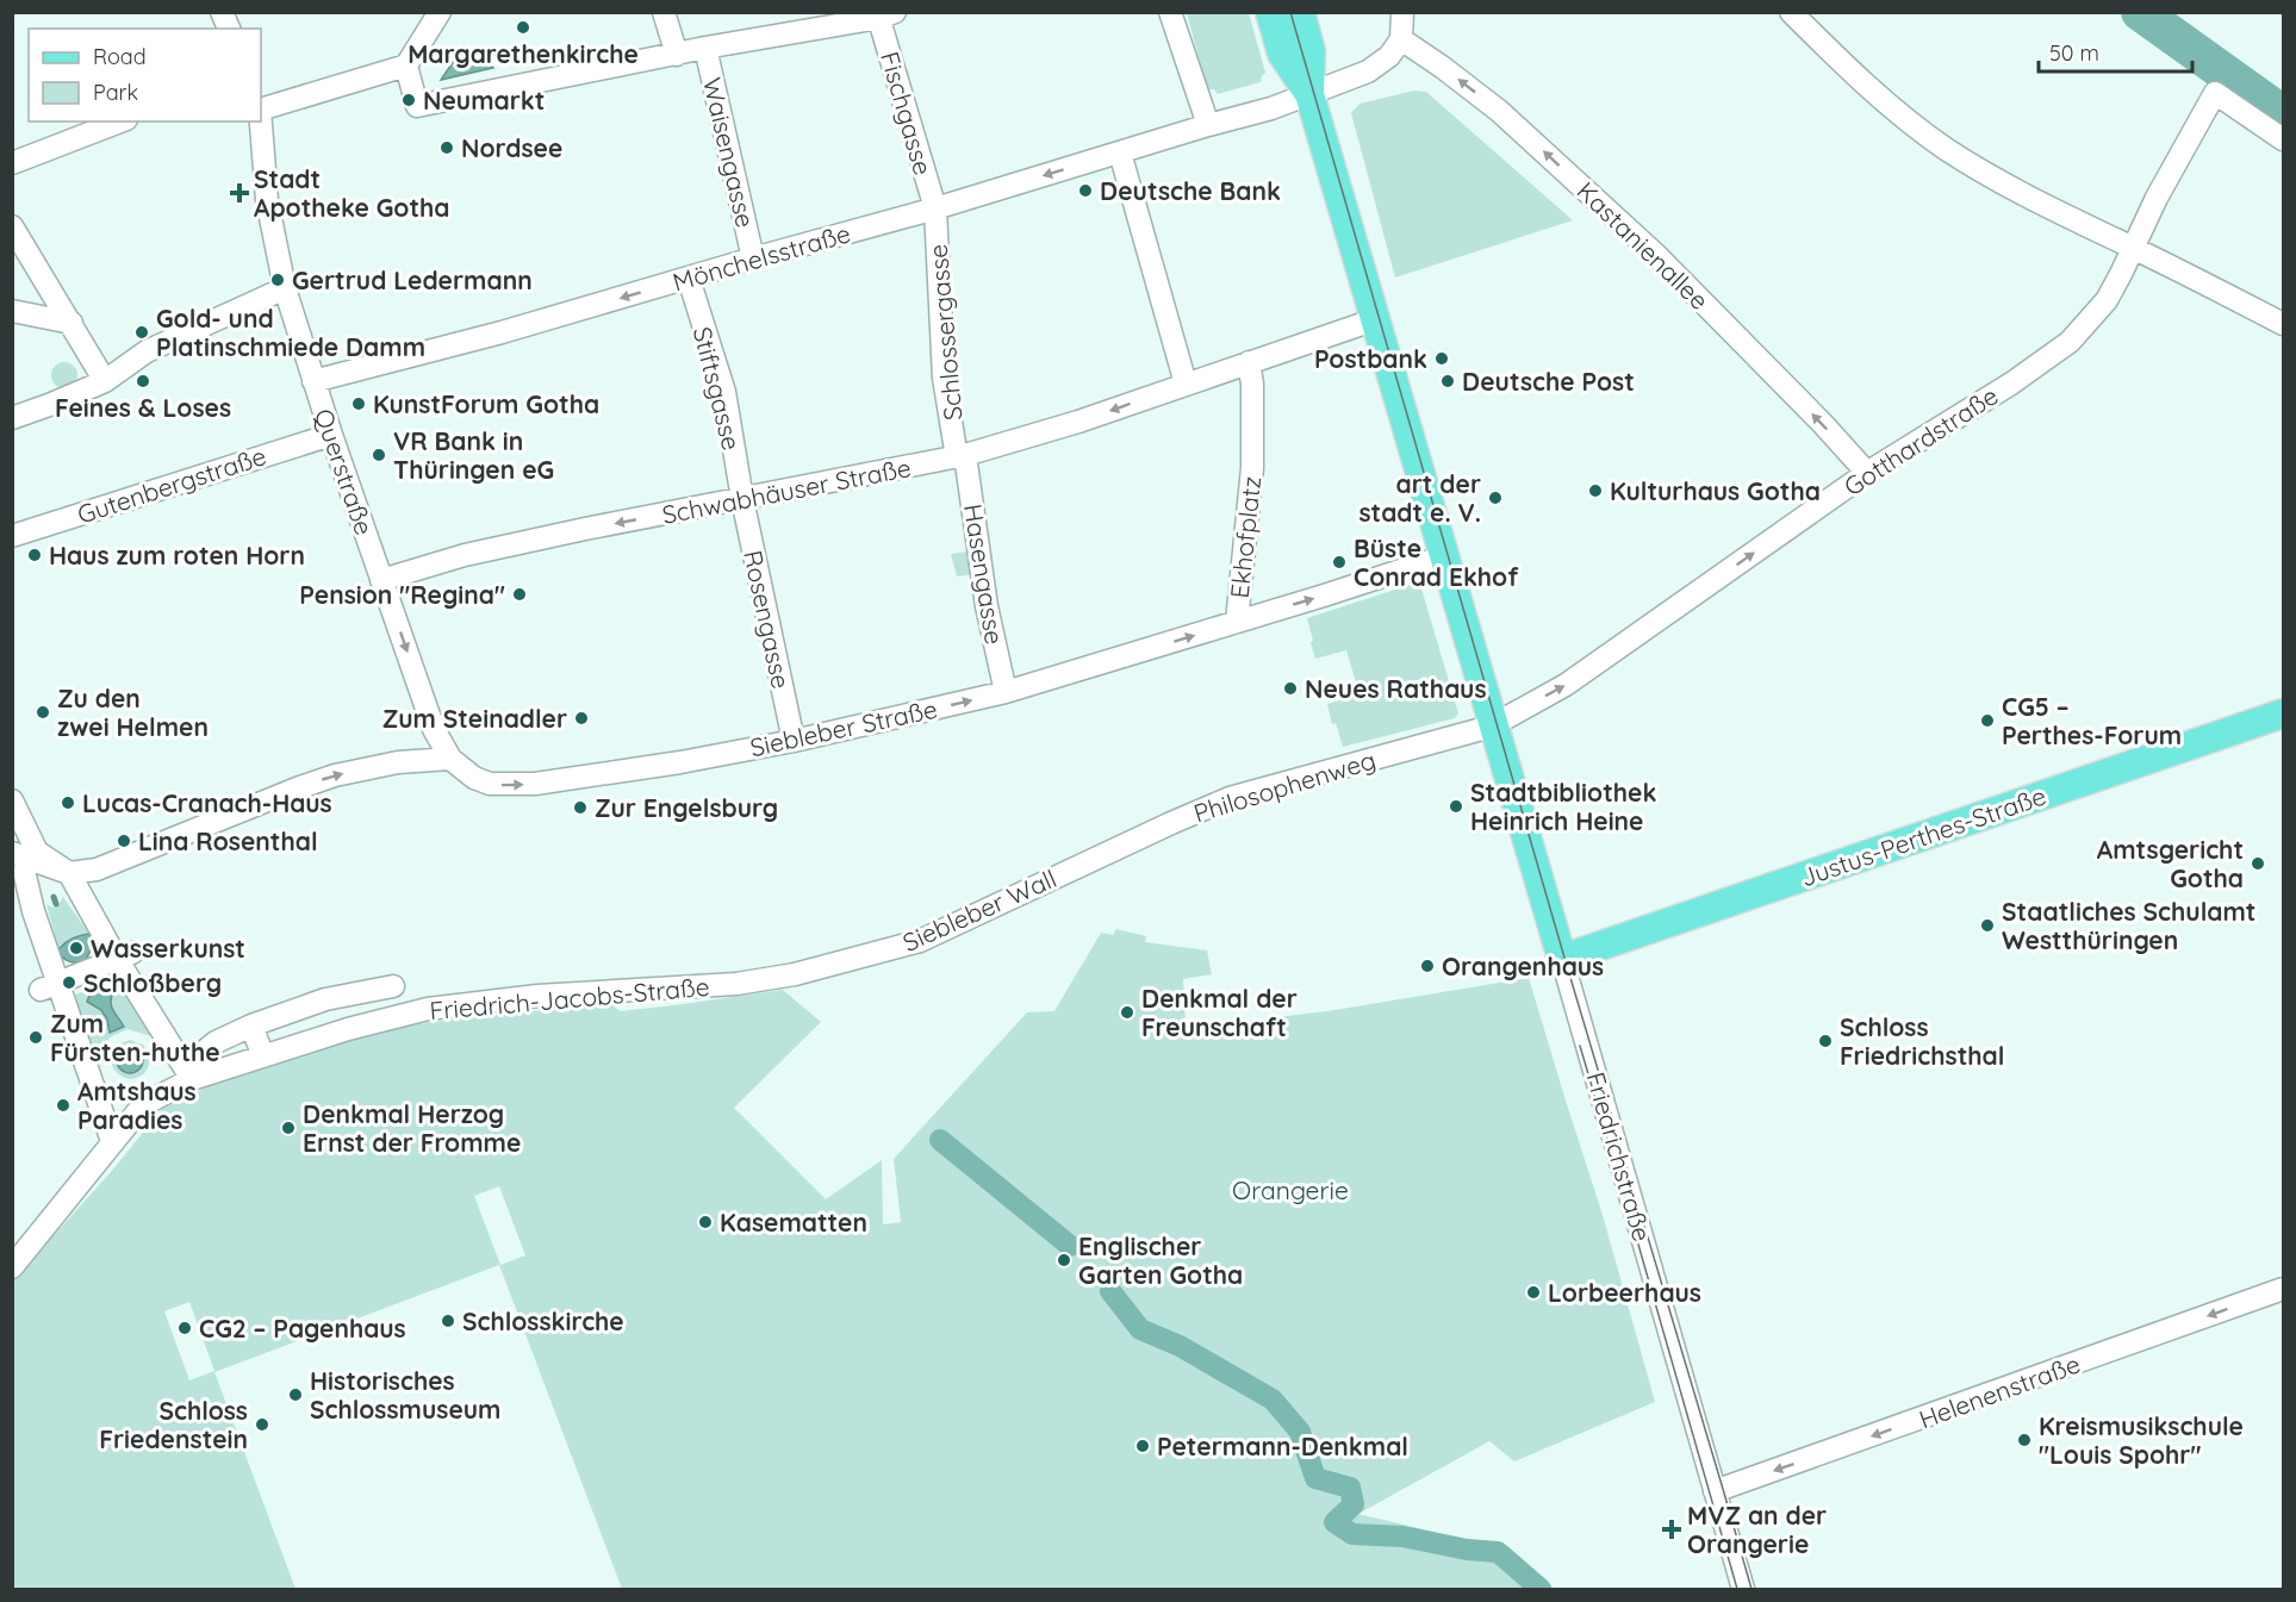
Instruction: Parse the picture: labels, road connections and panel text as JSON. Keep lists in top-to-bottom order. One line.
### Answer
{"streets":{"main road":["Justus-Perthes-Straße","Friedrichstraße"],"street":["Fischgasse","Waisengasse","Kastanienallee","Mönchelsstraße","Schlossergasse","Stiftsgasse","Gotthardstraße","Querstraße","Gutenbergstraße","Schwabhäuser Straße","Ekhofplatz","Hasengasse","Rosengasse","Siebleber Straße","Philosophenweg","Siebleber Wall","Friedrich-Jacobs-Straße","Helenenstraße"]},"crossings":[["Fischgasse","Mönchelsstraße"],["Fischgasse","Schlossergasse"],["Waisengasse","Mönchelsstraße"],["Kastanienallee","Gotthardstraße"],["Mönchelsstraße","Schlossergasse"],["Mönchelsstraße","Stiftsgasse"],["Mönchelsstraße","Querstraße"],["Schlossergasse","Schwabhäuser Straße"],["Schlossergasse","Hasengasse"],["Stiftsgasse","Schwabhäuser Straße"],["Stiftsgasse","Rosengasse"],["Gotthardstraße","Philosophenweg"],["Gotthardstraße","Friedrichstraße"],["Querstraße","Gutenbergstraße"],["Querstraße","Schwabhäuser Straße"],["Querstraße","Siebleber Straße"],["Schwabhäuser Straße","Hasengasse"],["Schwabhäuser Straße","Rosengasse"],["Ekhofplatz","Siebleber Straße"],["Hasengasse","Siebleber Straße"],["Rosengasse","Siebleber Straße"],["Philosophenweg","Siebleber Wall"],["Philosophenweg","Friedrichstraße"],["Justus-Perthes-Straße","Friedrichstraße"],["Siebleber Wall","Friedrich-Jacobs-Straße"],["Friedrichstraße","Helenenstraße"]],"one_way":["Kastanienallee","Mönchelsstraße","Gotthardstraße","Schwabhäuser Straße","Ekhofplatz","Siebleber Straße","Helenenstraße"],"parks":["Orangerie"],"places":{"other":["Margarethenkirche","Neumarkt","Nordsee","Deutsche Bank","Gertrud Ledermann","Gold- und Platinschmiede Damm","Postbank","Feines & Loses","Deutsche Post","KunstForum Gotha","VR Bank in Thüringen eG","Kulturhaus Gotha","art der stadt e. V.","Haus zum roten Horn","Büste Conrad Ekhof","Pension \"Regina\"","Neues Rathaus","Zu den zwei Helmen","Zum Steinadler","CG5 – Perthes-Forum","Lucas-Cranach-Haus","Stadtbibliothek Heinrich Heine","Zur Engelsburg","Lina Rosenthal","Amtsgericht Gotha","Staatliches Schulamt Westthüringen","Wasserkunst","Orangenhaus","Schloßberg","Denkmal der Freunschaft","Zum Fürsten-huthe","Schloss Friedrichsthal","Amtshaus Paradies","Denkmal Herzog Ernst der Fromme","Kasematten","Englischer Garten Gotha","Lorbeerhaus","Schlosskirche","CG2 – Pagenhaus","Historisches Schlossmuseum","Schloss Friedenstein","Kreismusikschule \"Louis Spohr\"","Petermann-Denkmal"],"health":["Stadt Apotheke Gotha","MVZ an der Orangerie"]},"legend":["Road","Park"],"scale_bar":"50 m"}
